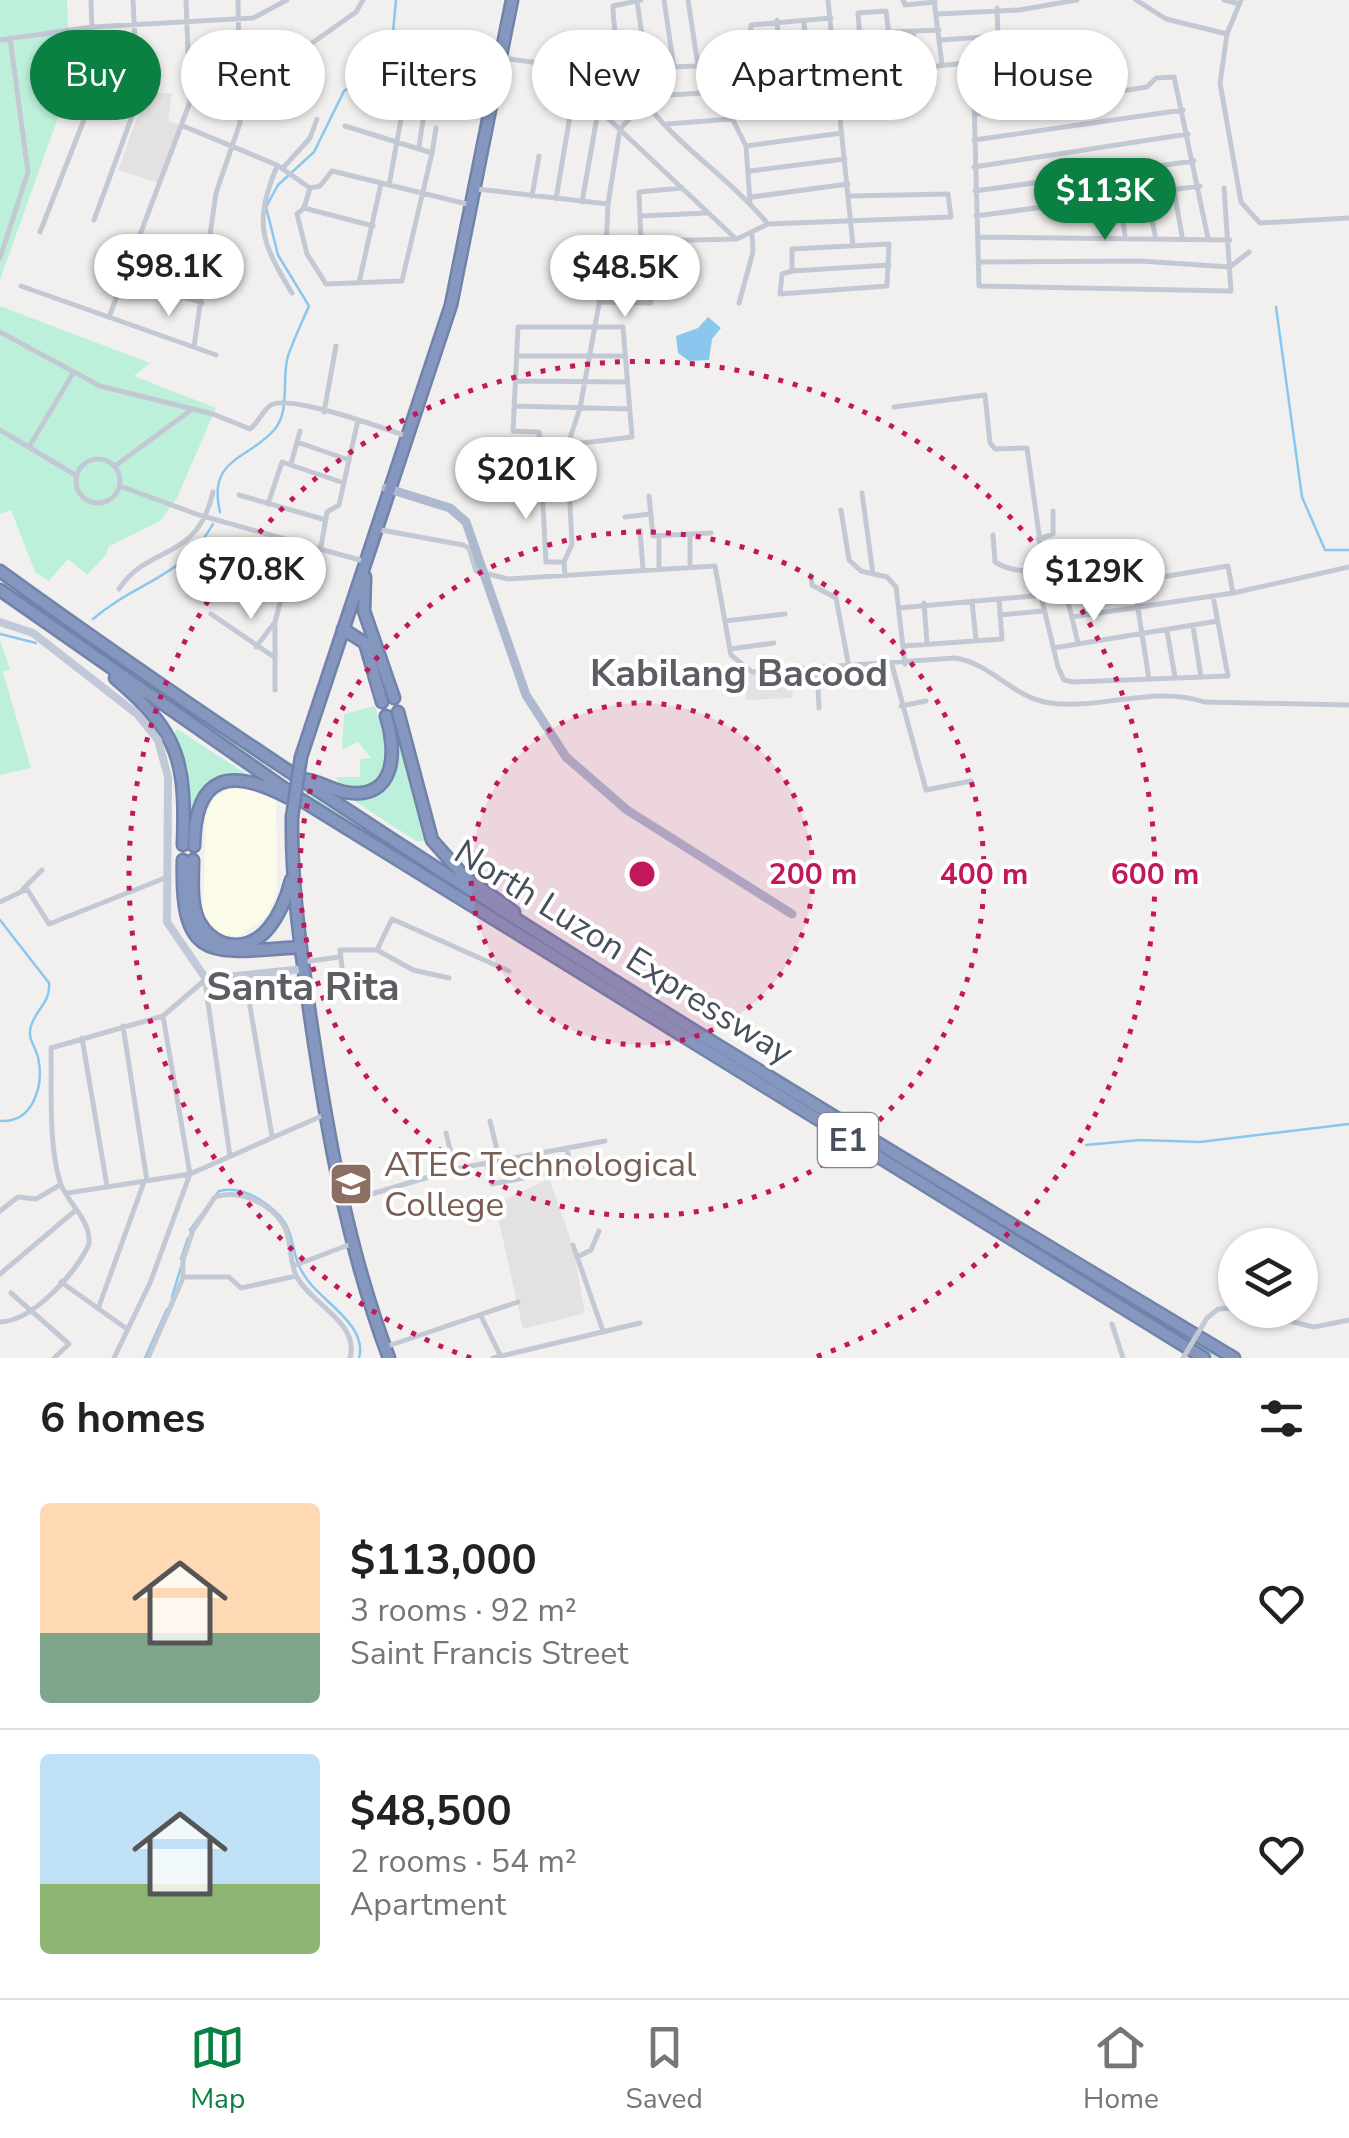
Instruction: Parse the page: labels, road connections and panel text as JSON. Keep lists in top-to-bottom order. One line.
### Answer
{"streets":{"highway":["North Luzon Expressway","E1"]},"districts":["Kabilang Bacood","Santa Rita"],"places":{"school or university":["ATEC Technological College"]},"page":{"chip":["Buy","Rent","Filters","New","Apartment","House"],"price":["$113K","$98.1K","$48.5K","$201K","$70.8K","$129K"],"heading":"6 homes","list":[{"name":"$113,000","note":"3 rooms · 92 m² · Saint Francis Street"},{"name":"$48,500","note":"2 rooms · 54 m² · Apartment"}],"tabs":["Map","Saved","Home"]},"rings":["200 m","400 m","600 m"]}
